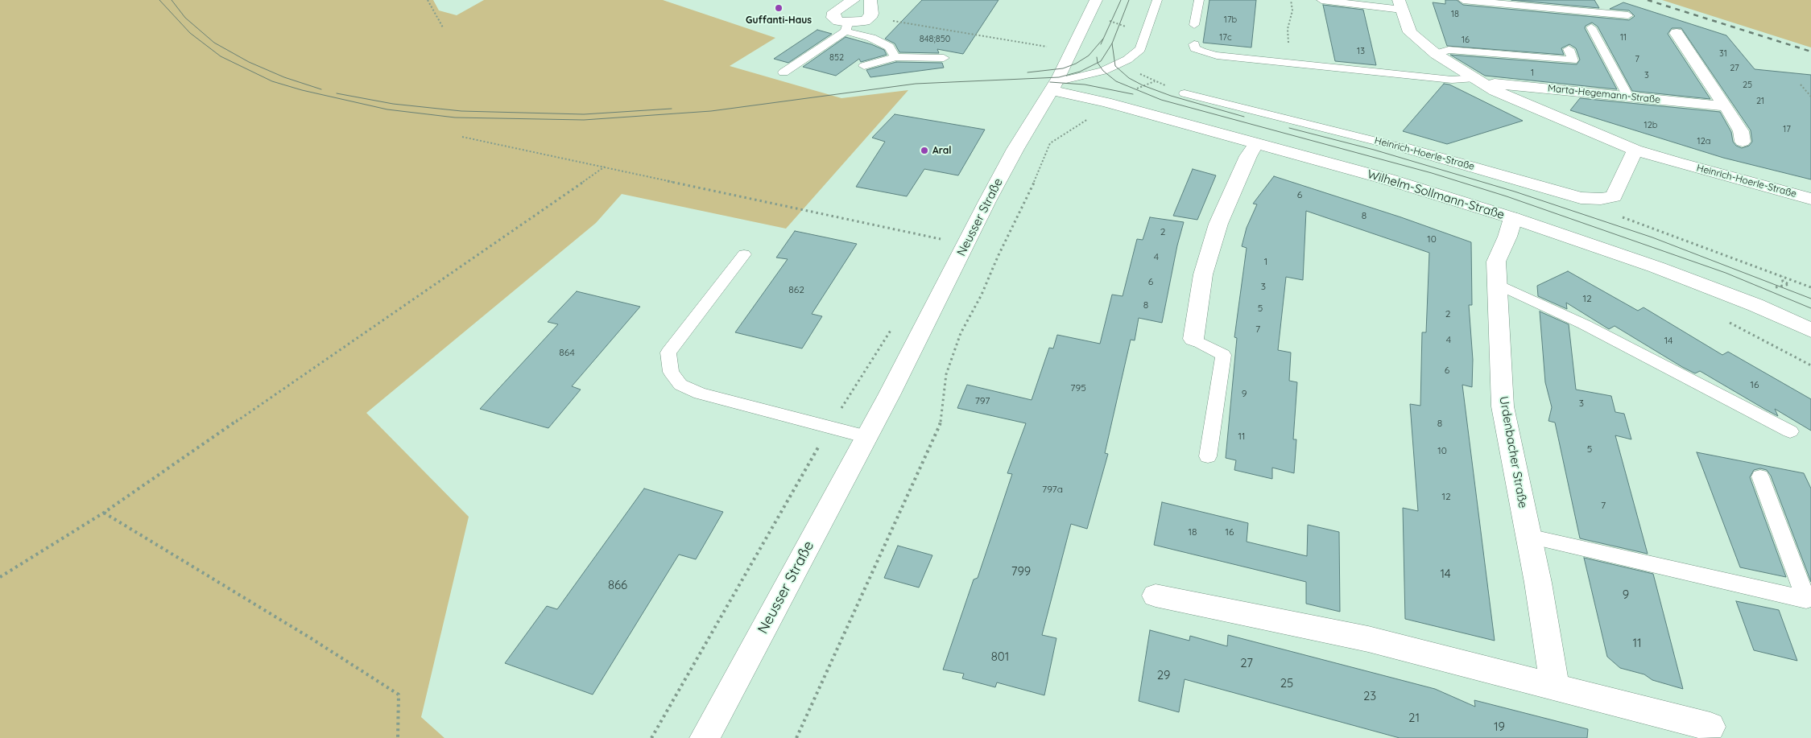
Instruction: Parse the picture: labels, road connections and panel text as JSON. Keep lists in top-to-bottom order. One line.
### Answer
{"streets":{"street":["Marta-Hegemann-Straße","Heinrich-Hoerle-Straße","Wilhelm-Sollmann-Straße","Neusser Straße","Urdenbacher Straße"]},"crossings":[["Marta-Hegemann-Straße","Heinrich-Hoerle-Straße"],["Wilhelm-Sollmann-Straße","Neusser Straße"],["Wilhelm-Sollmann-Straße","Urdenbacher Straße"]],"places":["Guffanti-Haus","Aral"],"house_numbers":["18","17b","17c","11","848;850","16","13","31","852","7","27","1","3","25","21","12b","17","12a","6","8","2","10","4","1","6","3","862","12","8","5","2","7","4","14","864","6","16","795","9","797","3","8","11","5","10","797a","12","7","18","16","799","14","866","9","11","801","27","29","25","23","21","19"]}
